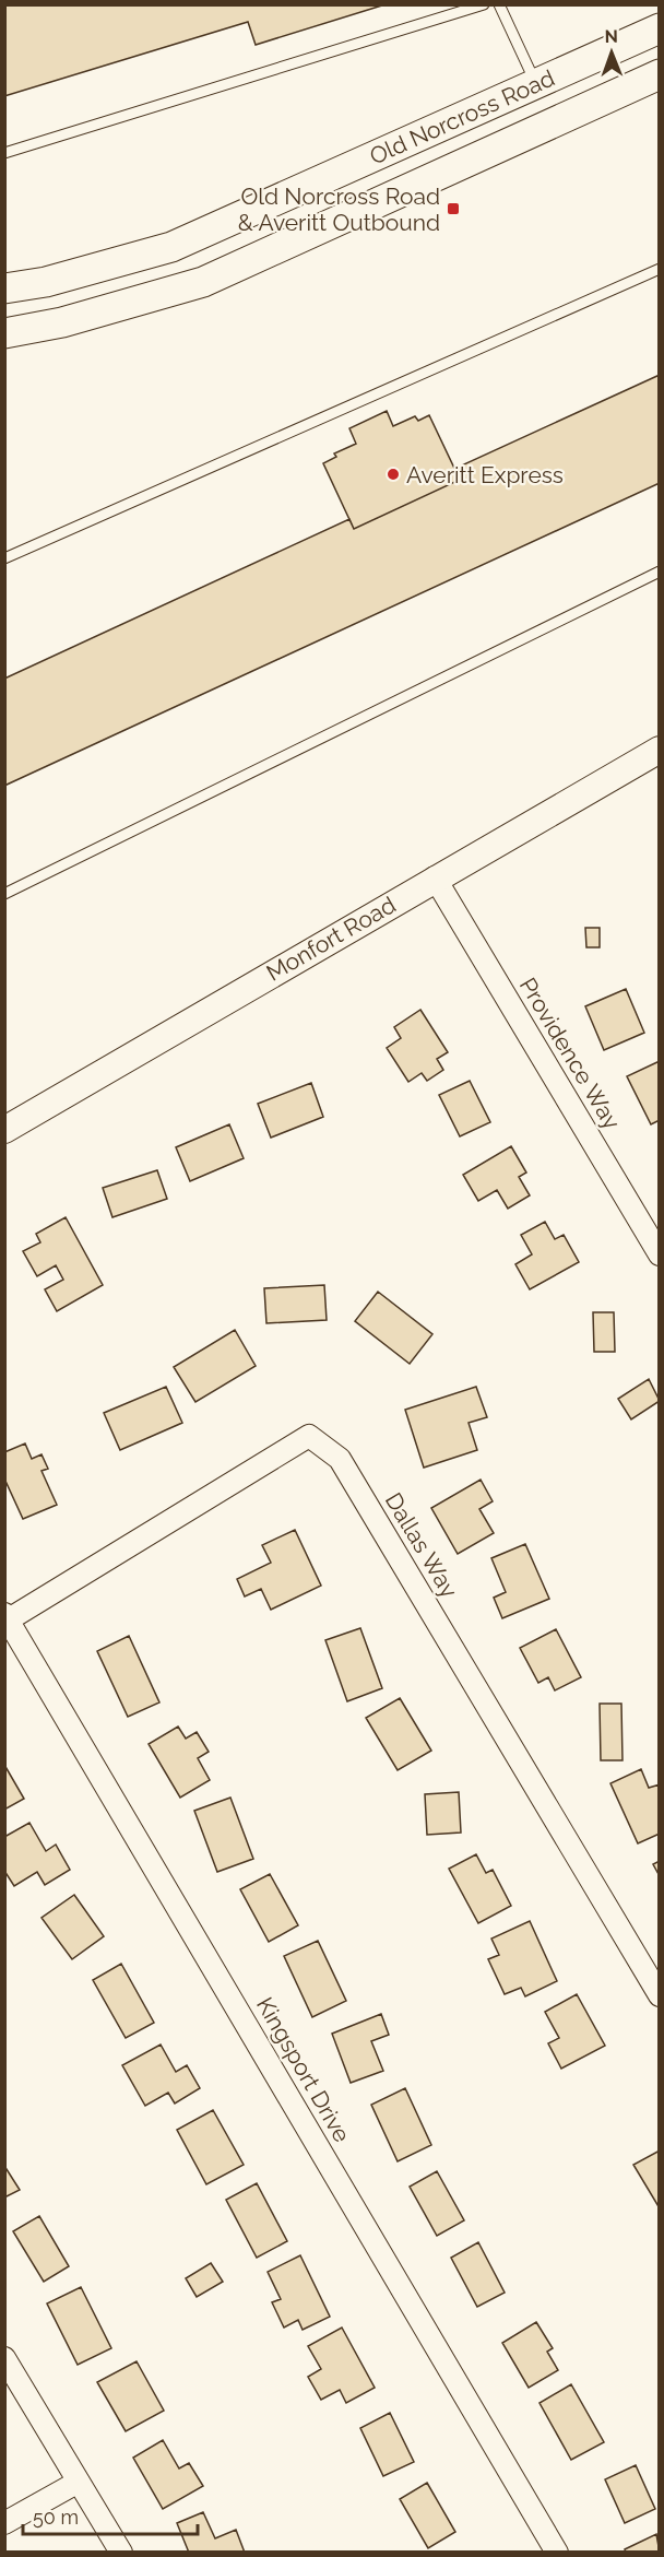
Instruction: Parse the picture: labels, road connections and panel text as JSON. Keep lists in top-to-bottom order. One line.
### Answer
{"streets":{"main road":["Old Norcross Road"],"street":["Monfort Road","Providence Way","Dallas Way","Kingsport Drive"]},"crossings":[["Monfort Road","Providence Way"],["Dallas Way","Kingsport Drive"]],"places":{"transit":["Old Norcross Road & Averitt Outbound"],"other":["Averitt Express"]},"scale_bar":"50 m","north":"top"}
